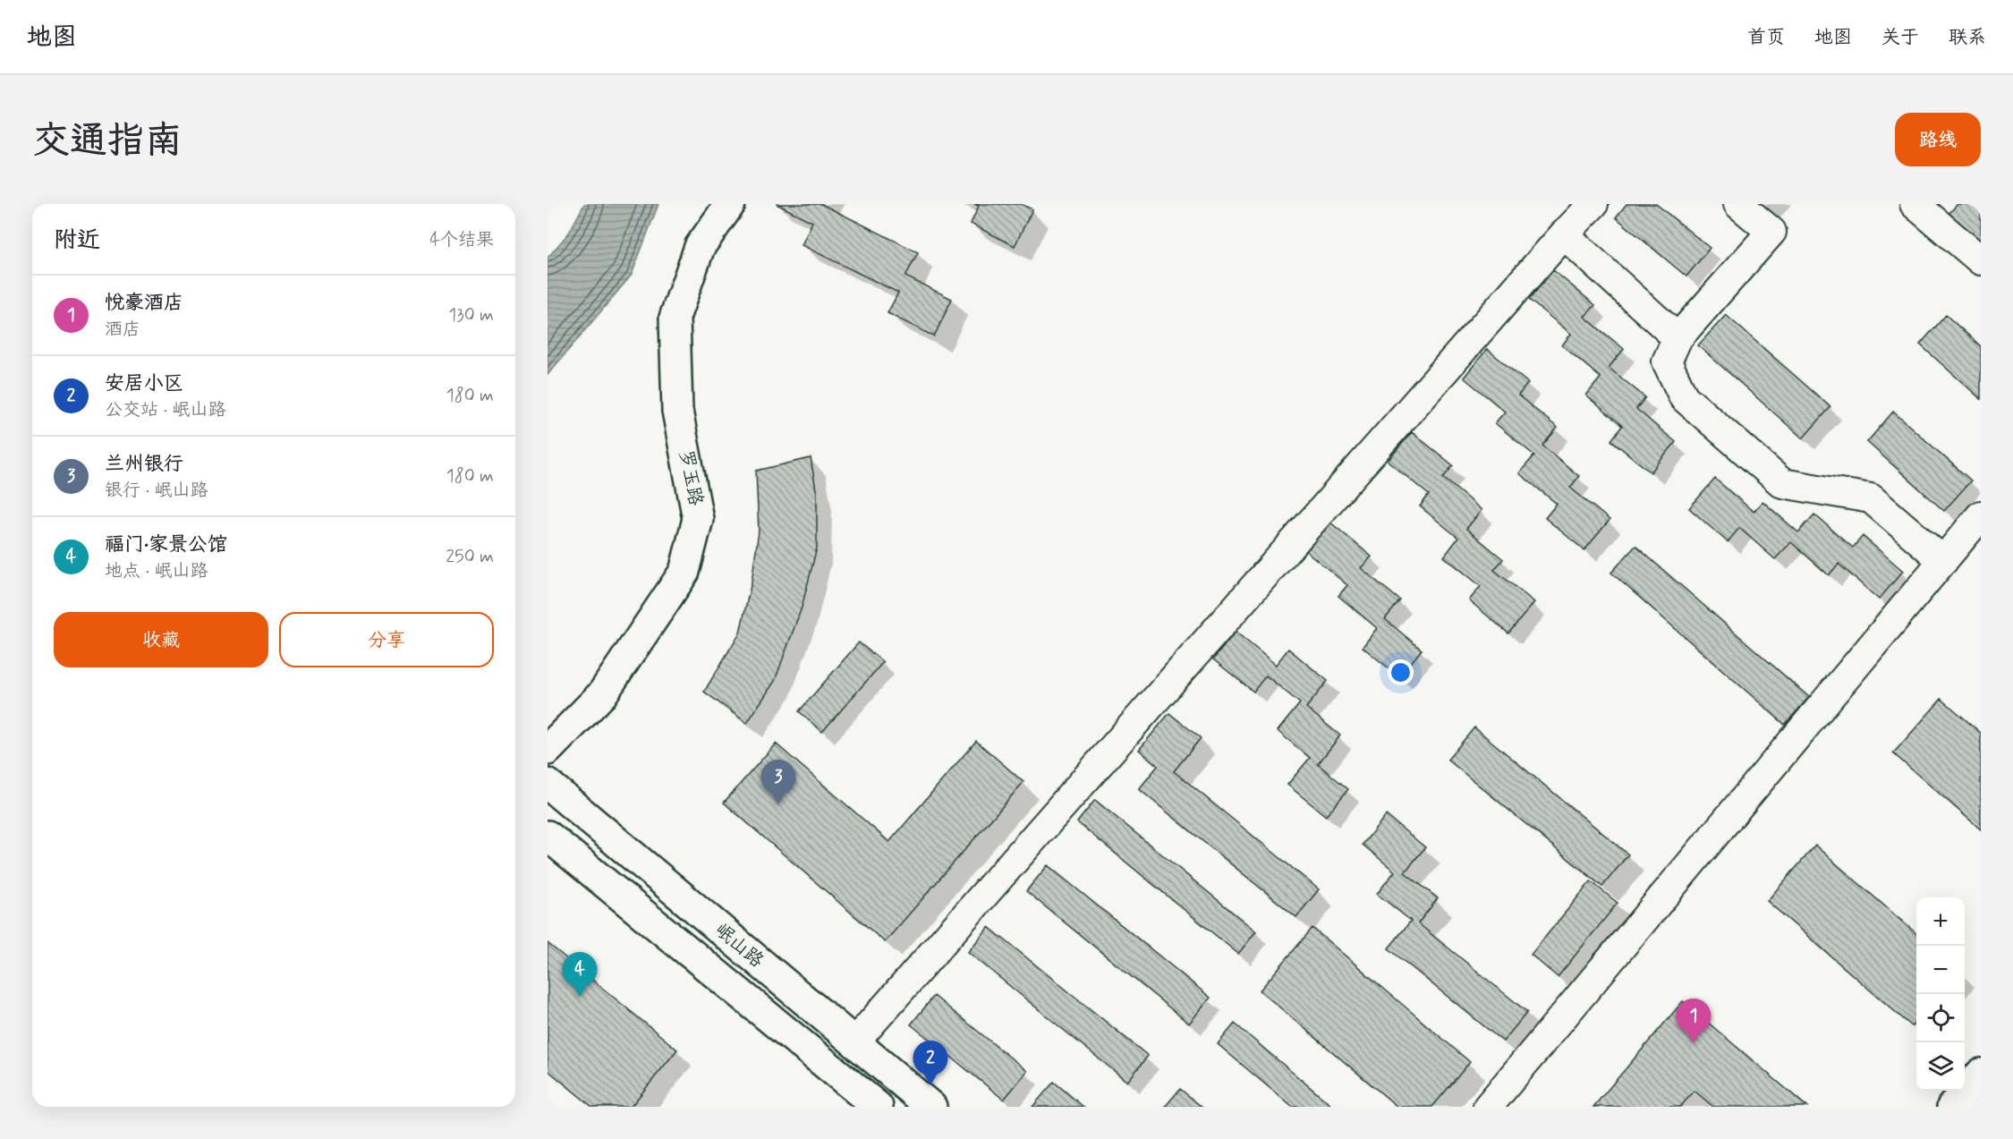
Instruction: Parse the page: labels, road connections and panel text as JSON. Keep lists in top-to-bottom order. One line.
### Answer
{"streets":{"main road":["罗玉路","岷山路"]},"page":{"header":"地图","nav":["首页","地图","关于","联系"],"buttons":["路线",["收藏","分享"]],"title":"交通指南","heading":["附近","4个结果"],"list":[{"mark":"1","name":"悦豪酒店","note":"酒店","value":"130 m"},{"mark":"2","name":"安居小区","note":"公交站 · 岷山路","value":"180 m"},{"mark":"3","name":"兰州银行","note":"银行 · 岷山路","value":"180 m"},{"mark":"4","name":"福门·家景公馆","note":"地点 · 岷山路","value":"250 m"}],"pins":["3","4","1","2"],"map_buttons":["+","−"]}}
